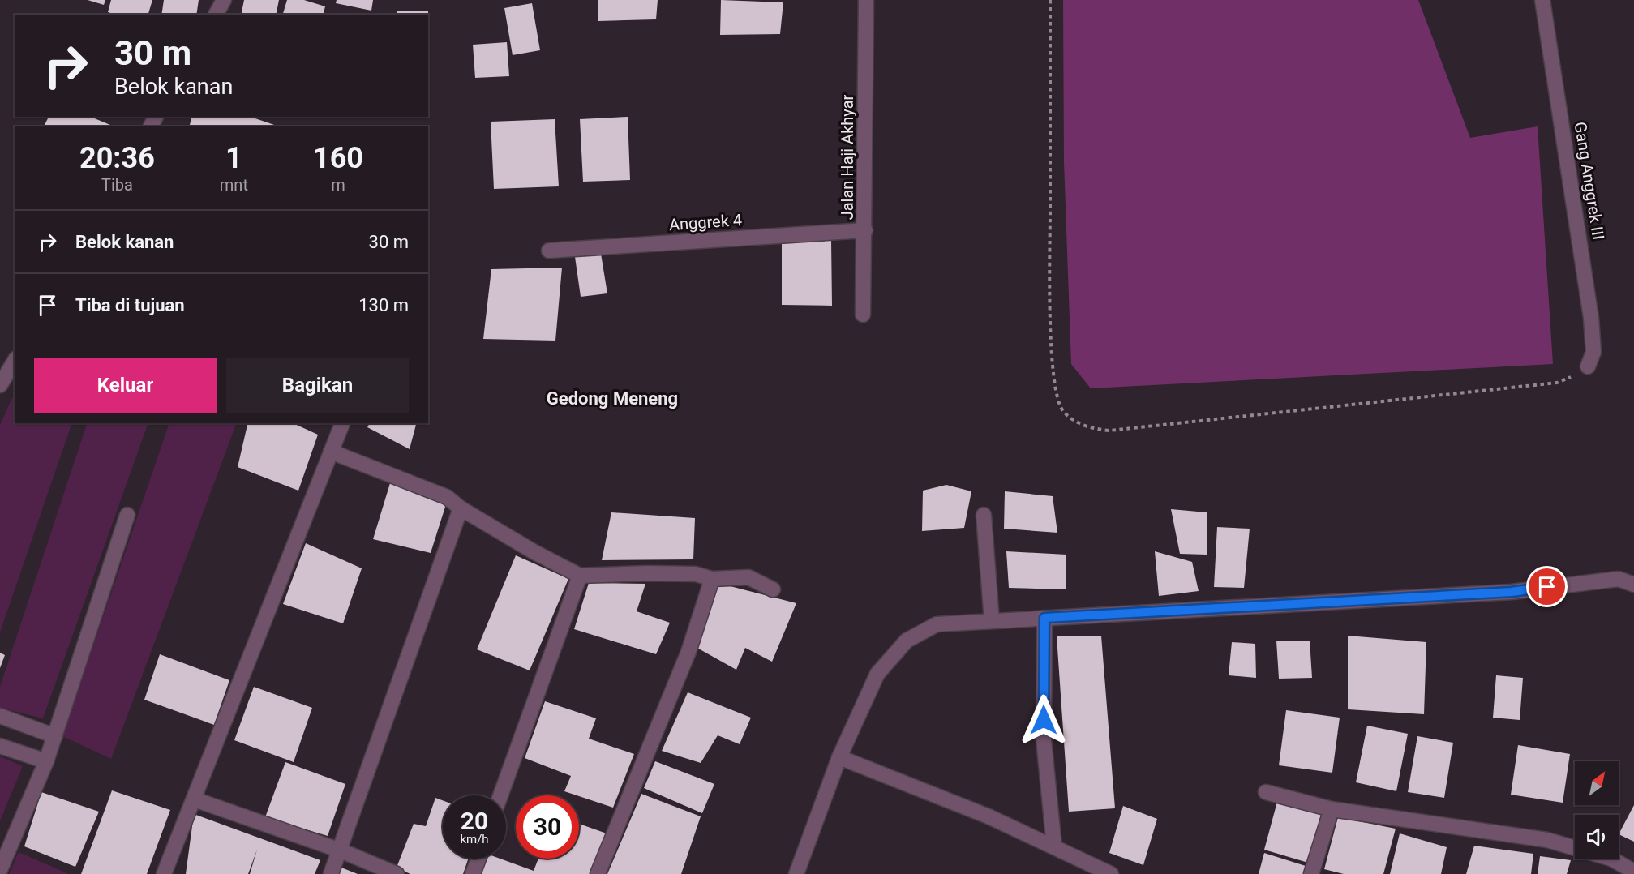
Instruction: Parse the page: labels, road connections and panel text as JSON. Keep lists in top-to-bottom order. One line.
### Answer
{"streets":{"street":["Jalan Haji Akhyar","Gang Anggrek III","Anggrek 4"]},"crossings":[["Jalan Haji Akhyar","Anggrek 4"]],"districts":["Gedong Meneng"],"north":"top right","page":{"turn":["30 m","Belok kanan"],"eta":["20:36","Tiba","1","mnt","160","m"],"list":[{"name":"Belok kanan","value":"30 m"},{"name":"Tiba di tujuan","value":"130 m"}],"buttons":["Keluar","Bagikan"],"speed":"20 km/h","limit":"30"}}
